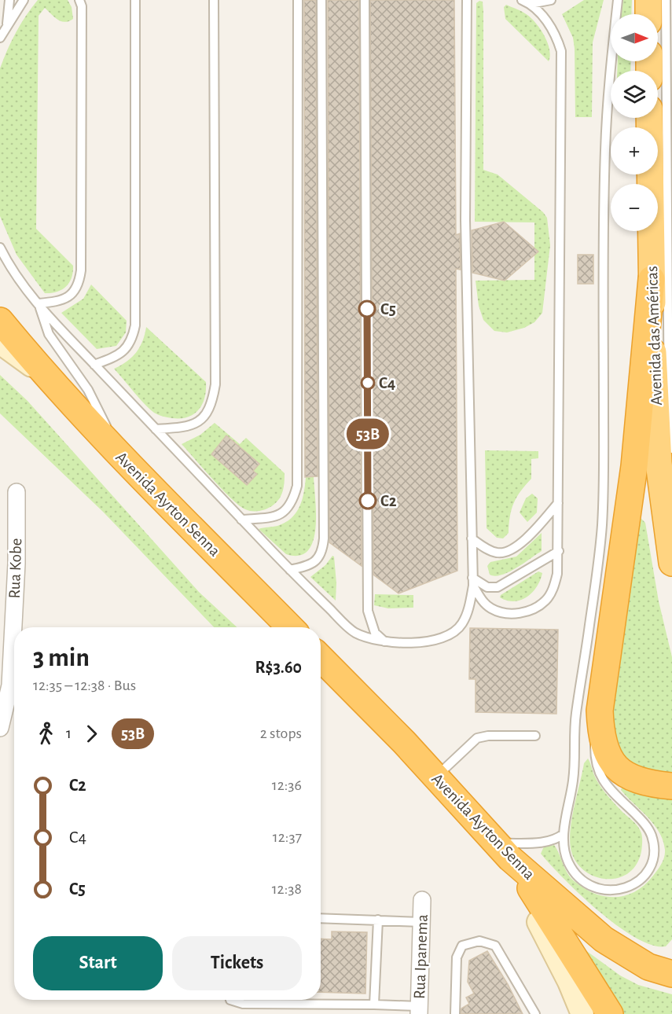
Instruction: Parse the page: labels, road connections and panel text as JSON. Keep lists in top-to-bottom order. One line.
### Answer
{"streets":{"highway":["Avenida das Américas","Avenida Ayrton Senna"],"street":["Rua Kobe","Rua Ipanema"]},"places":["C5","C4","C2"],"lines":["bus line 53B"],"north":"right","page":{"on_map":"53B","map_buttons":["+","−"],"heading":["3 min","12:35 – 12:38 · Bus","R$3.60"],"legs":["1","53B","2 stops"],"list":[{"name":"C2","value":"12:36"},{"name":"C4","value":"12:37"},{"name":"C5","value":"12:38"}],"buttons":["Start","Tickets"]}}
